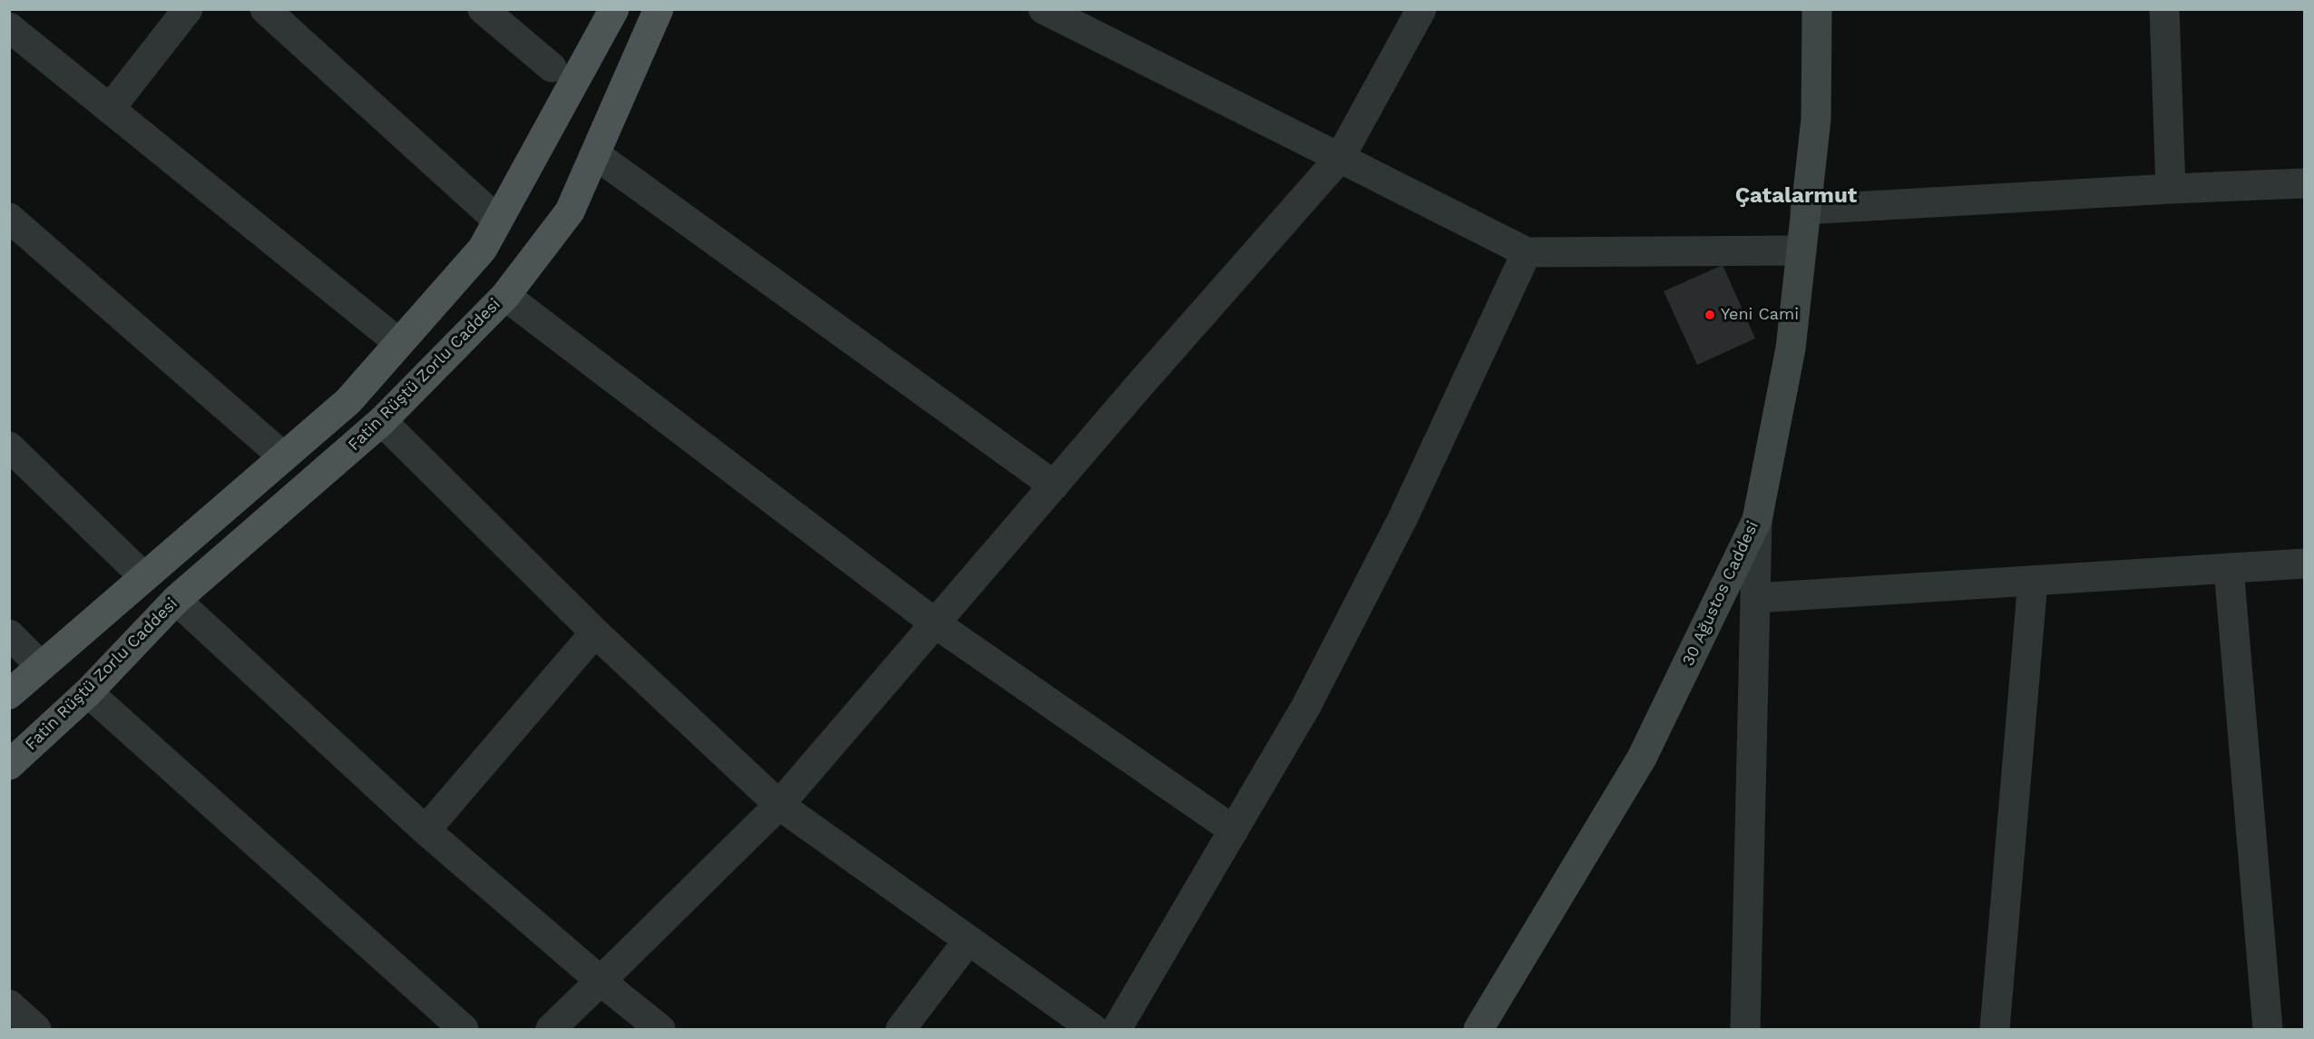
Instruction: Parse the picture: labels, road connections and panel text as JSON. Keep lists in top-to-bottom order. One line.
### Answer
{"streets":{"main road":["Fatin Rüştü Zorlu Caddesi","30 Ağustos Caddesi"]},"districts":["Çatalarmut"],"places":["Yeni Cami"]}
